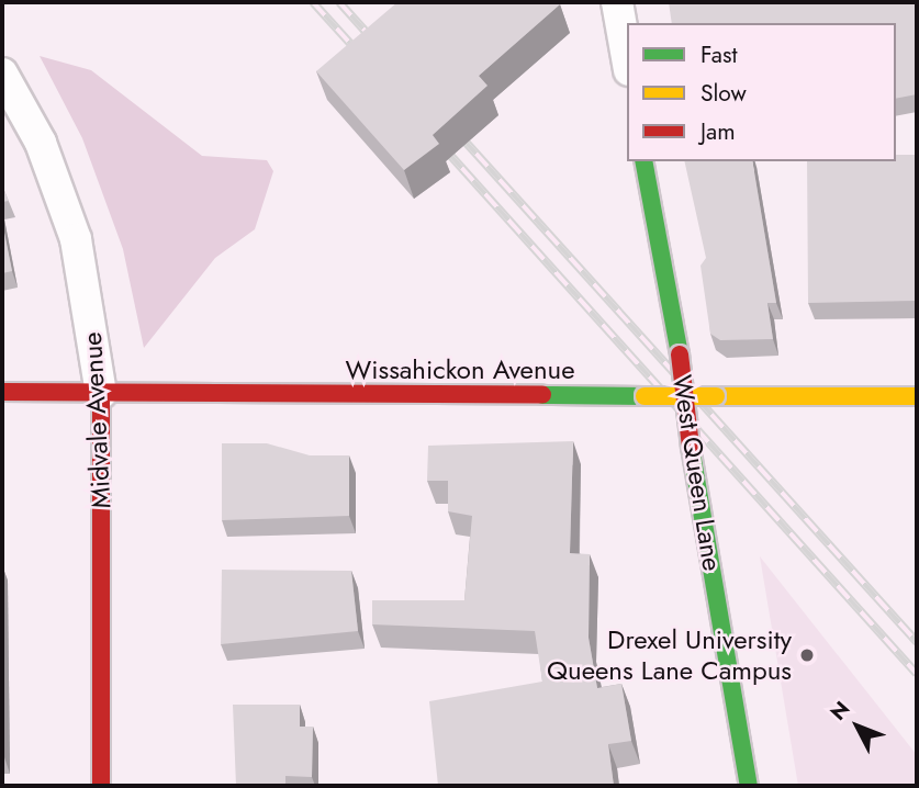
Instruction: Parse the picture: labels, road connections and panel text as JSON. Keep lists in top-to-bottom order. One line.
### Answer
{"streets":{"street":["Wissahickon Avenue","Midvale Avenue","West Queen Lane"]},"crossings":[["Wissahickon Avenue","Midvale Avenue"],["Wissahickon Avenue","West Queen Lane"]],"places":["Drexel University Queens Lane Campus"],"legend":["Fast","Slow","Jam"],"north":"top left"}
